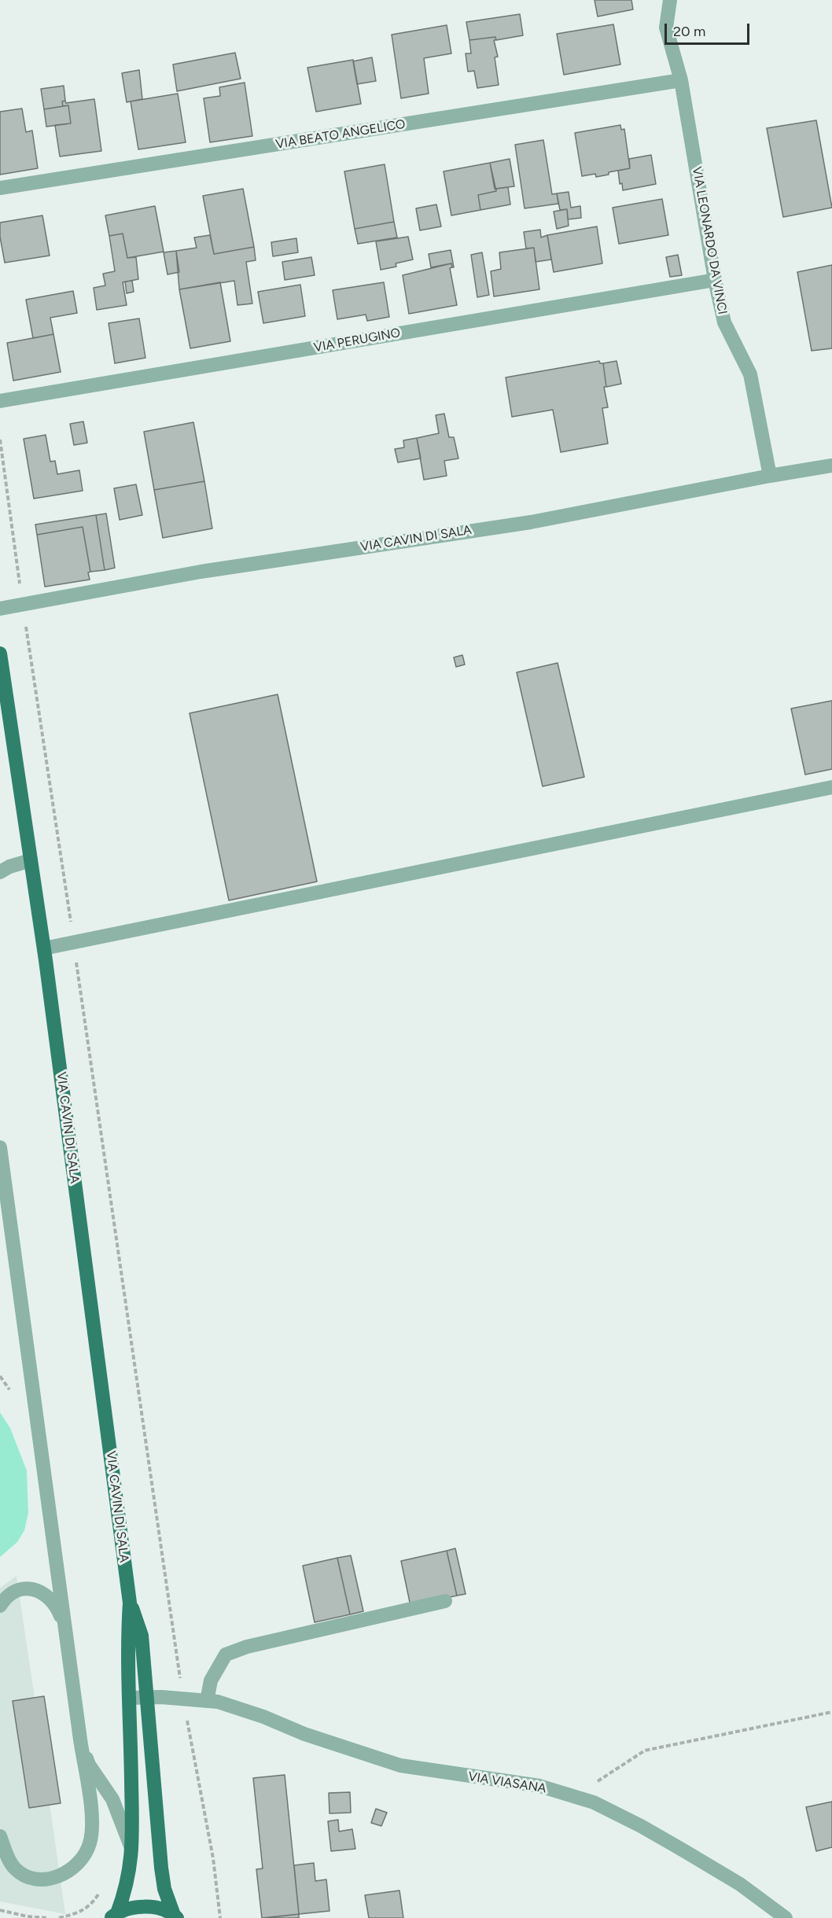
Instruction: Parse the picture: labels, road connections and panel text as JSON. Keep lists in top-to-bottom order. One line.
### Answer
{"streets":{"main road":["VIA CAVIN DI SALA"],"street":["VIA BEATO ANGELICO","VIA LEONARDO DA VINCI","VIA PERUGINO","VIA VIASANA"]},"crossings":[["VIA BEATO ANGELICO","VIA LEONARDO DA VINCI"],["VIA LEONARDO DA VINCI","VIA PERUGINO"],["VIA LEONARDO DA VINCI","VIA CAVIN DI SALA"],["VIA CAVIN DI SALA","VIA VIASANA"]],"scale_bar":"20 m"}
